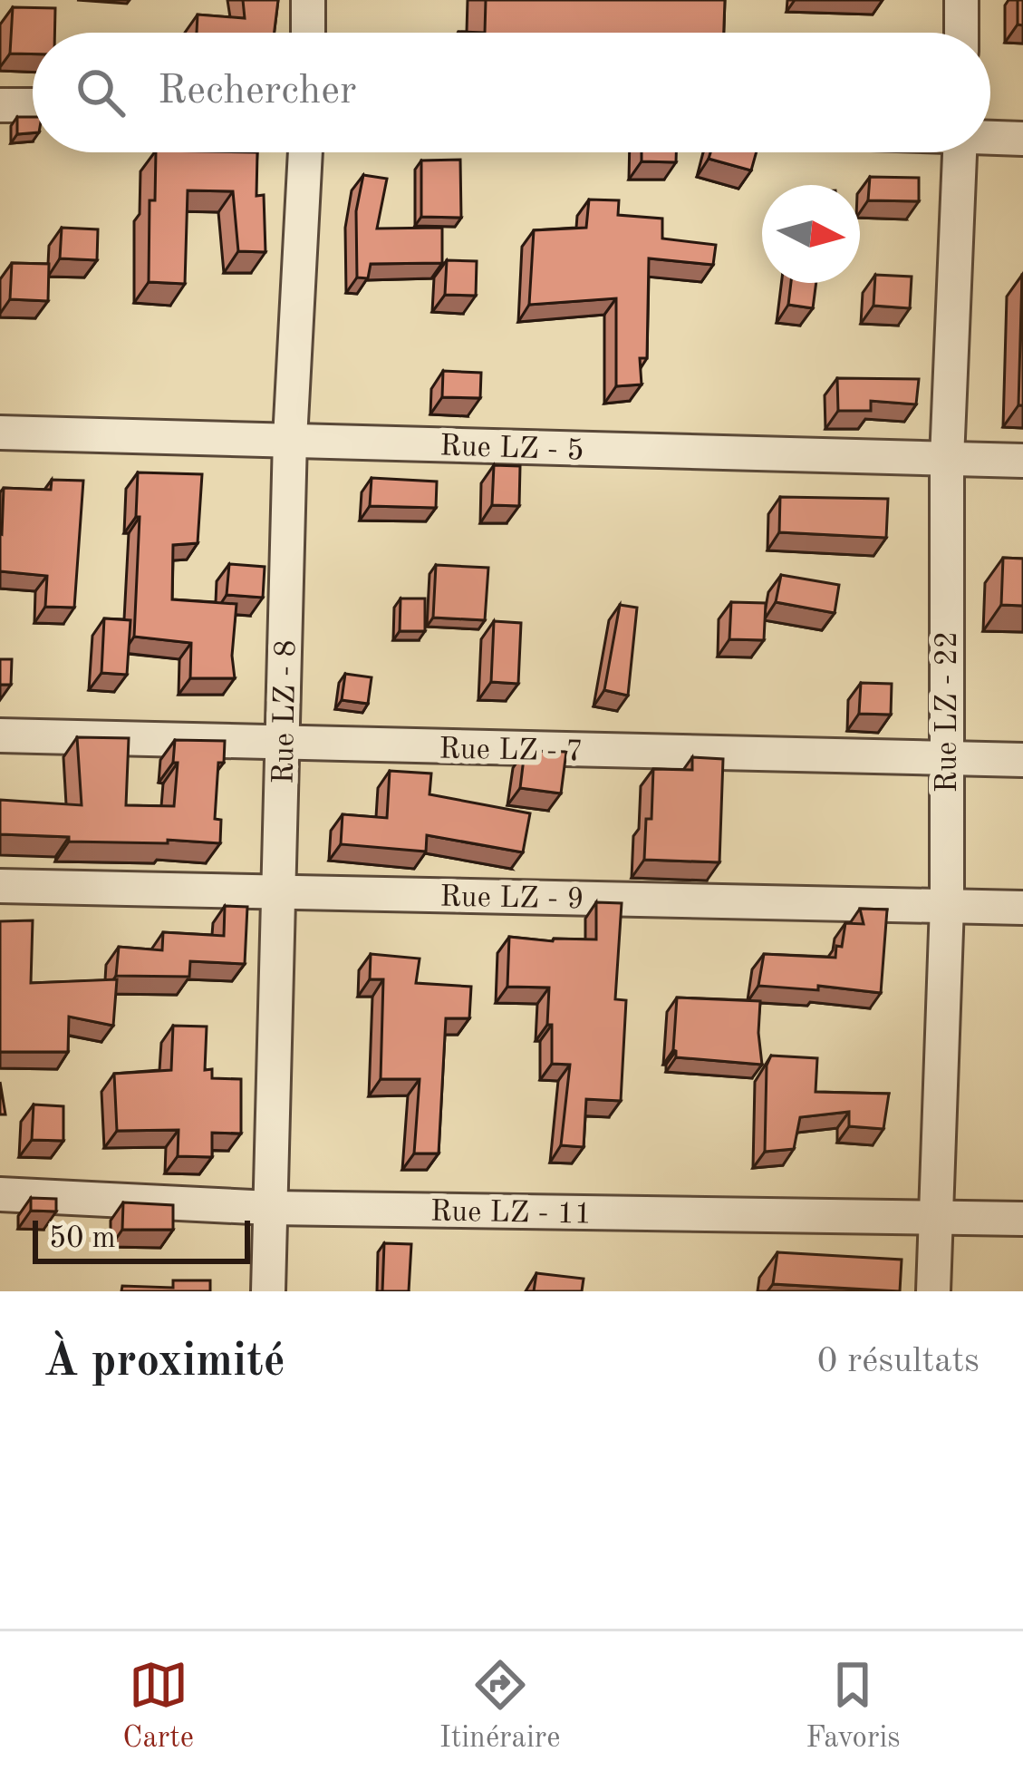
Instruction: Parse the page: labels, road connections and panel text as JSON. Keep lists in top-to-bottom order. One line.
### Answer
{"streets":{"street":["Rue LZ - 5","Rue LZ - 8","Rue LZ - 22","Rue LZ - 7","Rue LZ - 9","Rue LZ - 11"]},"crossings":[["Rue LZ - 5","Rue LZ - 8"],["Rue LZ - 5","Rue LZ - 22"],["Rue LZ - 8","Rue LZ - 7"],["Rue LZ - 8","Rue LZ - 9"],["Rue LZ - 8","Rue LZ - 11"],["Rue LZ - 22","Rue LZ - 7"],["Rue LZ - 22","Rue LZ - 9"],["Rue LZ - 22","Rue LZ - 11"]],"scale_bar":"50 m","north":"right","page":{"search":"Rechercher","scale":"50 m","heading":["À proximité","0 résultats"],"nav":["Carte","Itinéraire","Favoris"]}}
